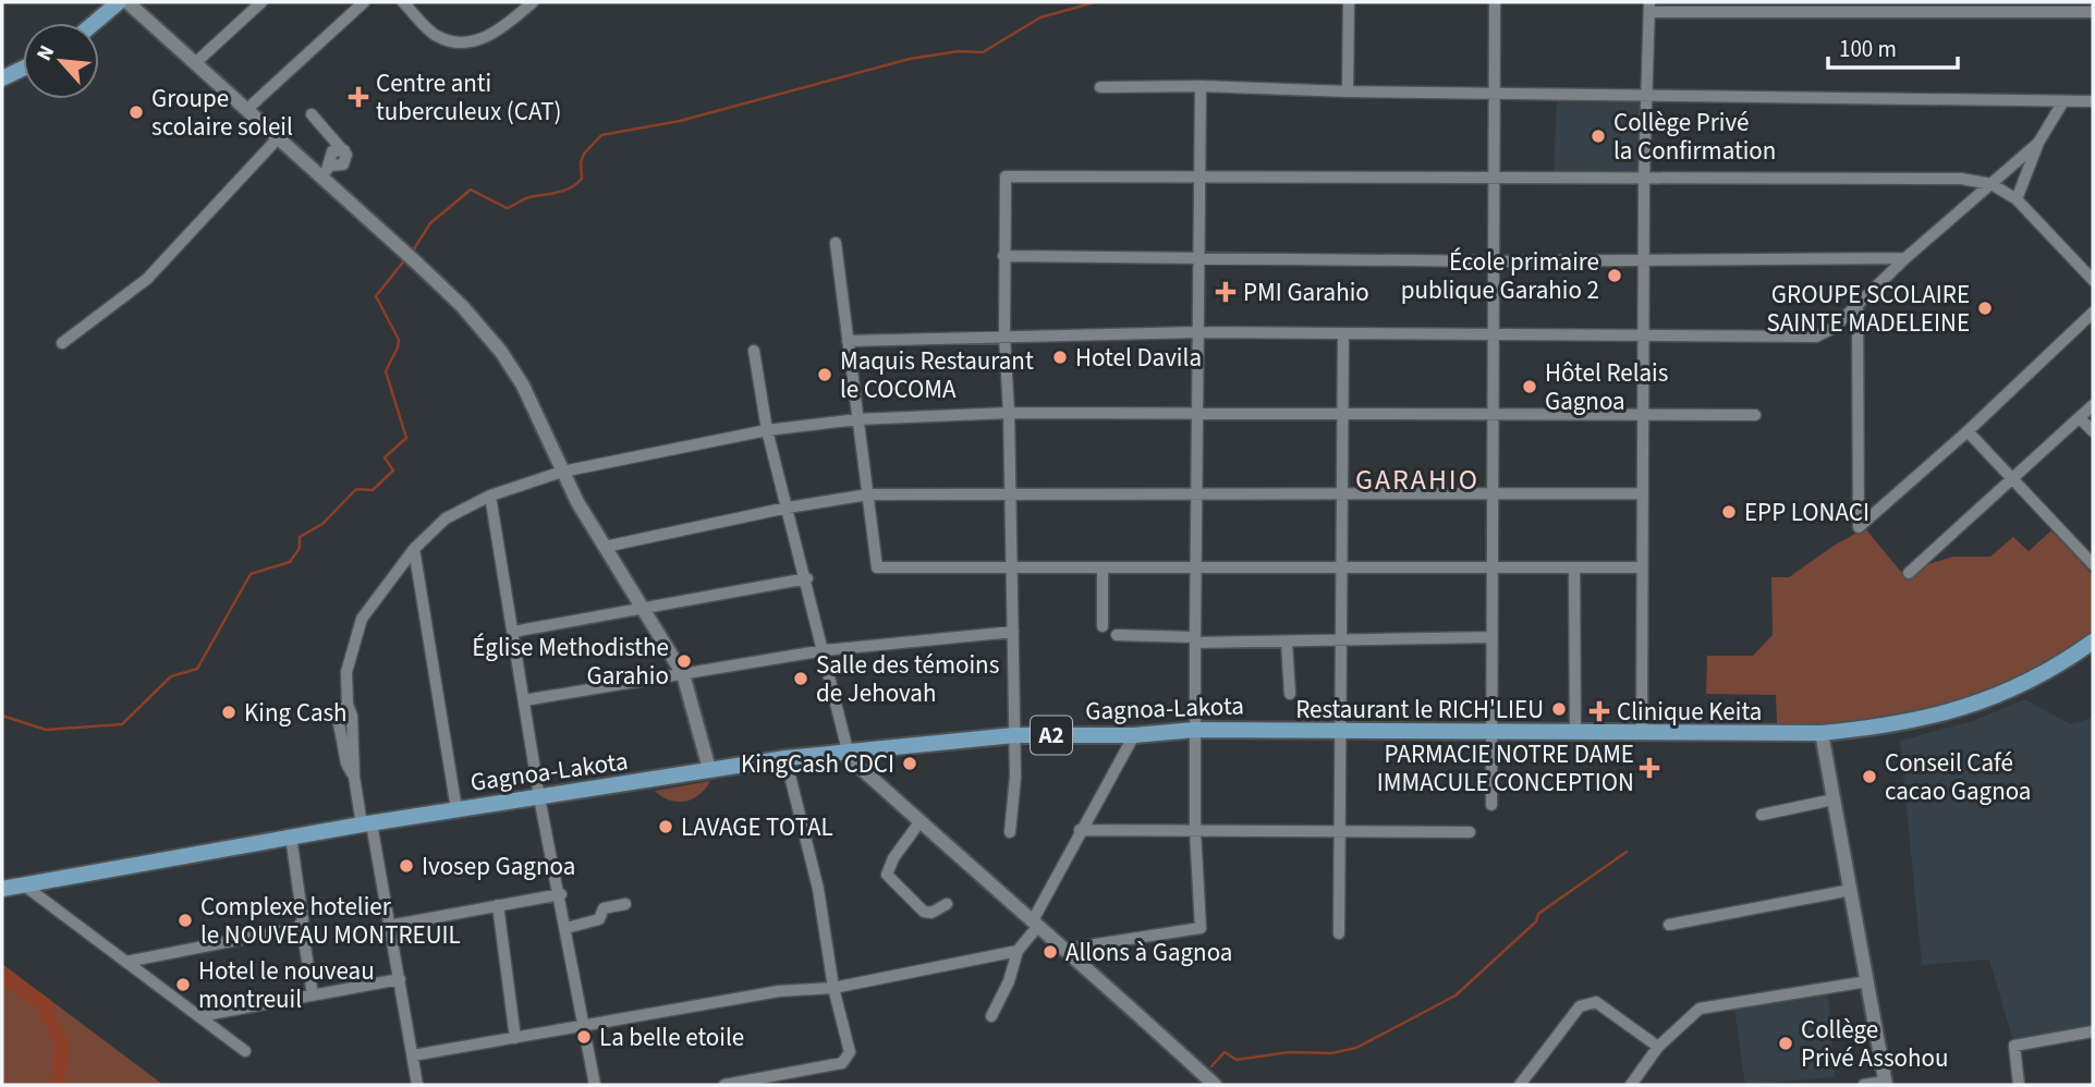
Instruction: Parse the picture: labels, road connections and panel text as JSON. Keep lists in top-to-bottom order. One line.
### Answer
{"streets":{"main road":["Gagnoa-Lakota","A2"]},"districts":["GARAHIO"],"places":{"health":["Centre anti tuberculeux (CAT)","PMI Garahio","Clinique Keita","PARMACIE NOTRE DAME IMMACULE CONCEPTION"],"other":["Groupe scolaire soleil","Collège Privé la Confirmation","École primaire publique Garahio 2","GROUPE SCOLAIRE SAINTE MADELEINE","Hotel Davila","Maquis Restaurant le COCOMA","Hôtel Relais Gagnoa","EPP LONACI","Église Methodisthe Garahio","Salle des témoins de Jehovah","Restaurant le RICH'LIEU","King Cash","KingCash CDCI","Conseil Café cacao Gagnoa","LAVAGE TOTAL","Ivosep Gagnoa","Complexe hotelier le NOUVEAU MONTREUIL","Allons à Gagnoa","Hotel le nouveau montreuil","La belle etoile","Collège Privé Assohou"]},"scale_bar":"100 m","north":"top left"}
